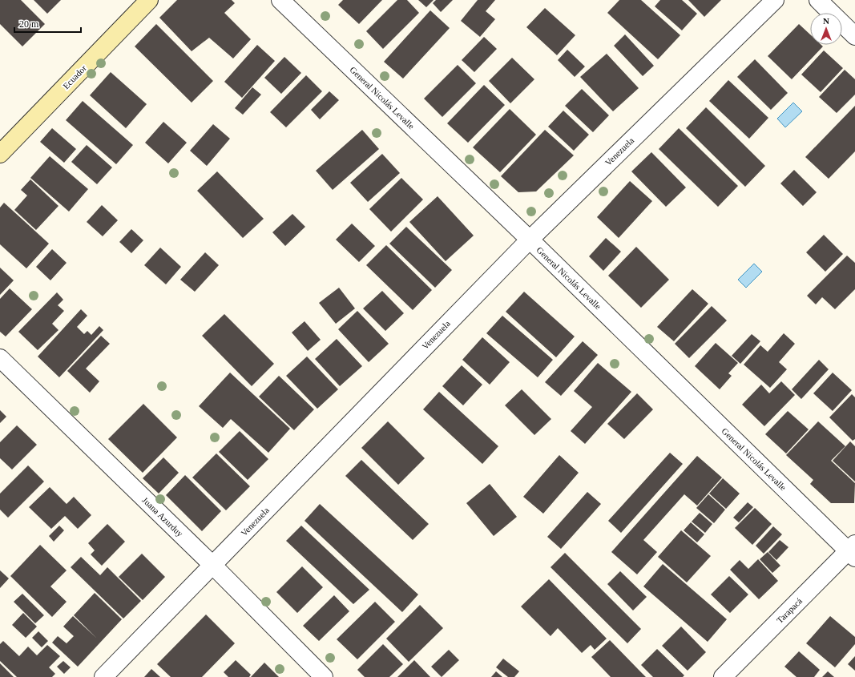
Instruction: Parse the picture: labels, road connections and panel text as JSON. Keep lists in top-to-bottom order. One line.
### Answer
{"streets":{"main road":["Ecuador"],"street":["General Nicolás Levalle","Venezuela","Juana Azurduy","Tarapacá"]},"crossings":[["General Nicolás Levalle","Venezuela"],["General Nicolás Levalle","Tarapacá"],["Venezuela","Juana Azurduy"]],"scale_bar":"20 m","north":"top"}
